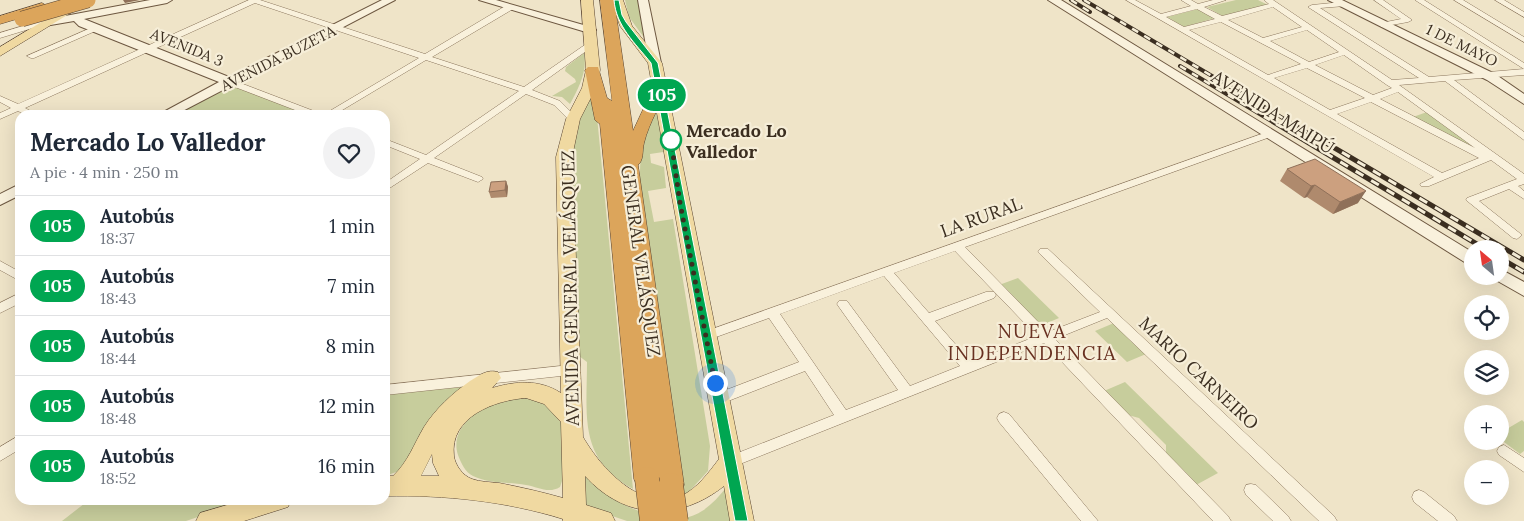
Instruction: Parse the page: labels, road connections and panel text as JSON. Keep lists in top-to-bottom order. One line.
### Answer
{"streets":{"highway":["GENERAL VELÁSQUEZ"],"main road":["1 DE MAYO","AVENIDA 3","AVENIDA BUZETA","AVENIDA MAIPÚ","AVENIDA GENERAL VELÁSQUEZ"],"street":["LA RURAL","MARIO CARNEIRO"]},"crossings":[["AVENIDA 3","AVENIDA BUZETA"],["AVENIDA MAIPÚ","LA RURAL"]],"districts":["NUEVA INDEPENDENCIA"],"places":["Mercado Lo Valledor"],"lines":["bus line 105"],"north":"top left","page":{"on_map":"105","heading":["Mercado Lo Valledor","A pie · 4 min · 250 m"],"list":[{"mark":"105","name":"Autobús","note":"18:37","value":"1 min"},{"mark":"105","name":"Autobús","note":"18:43","value":"7 min"},{"mark":"105","name":"Autobús","note":"18:44","value":"8 min"},{"mark":"105","name":"Autobús","note":"18:48","value":"12 min"},{"mark":"105","name":"Autobús","note":"18:52","value":"16 min"}],"map_buttons":["+","−"]}}
